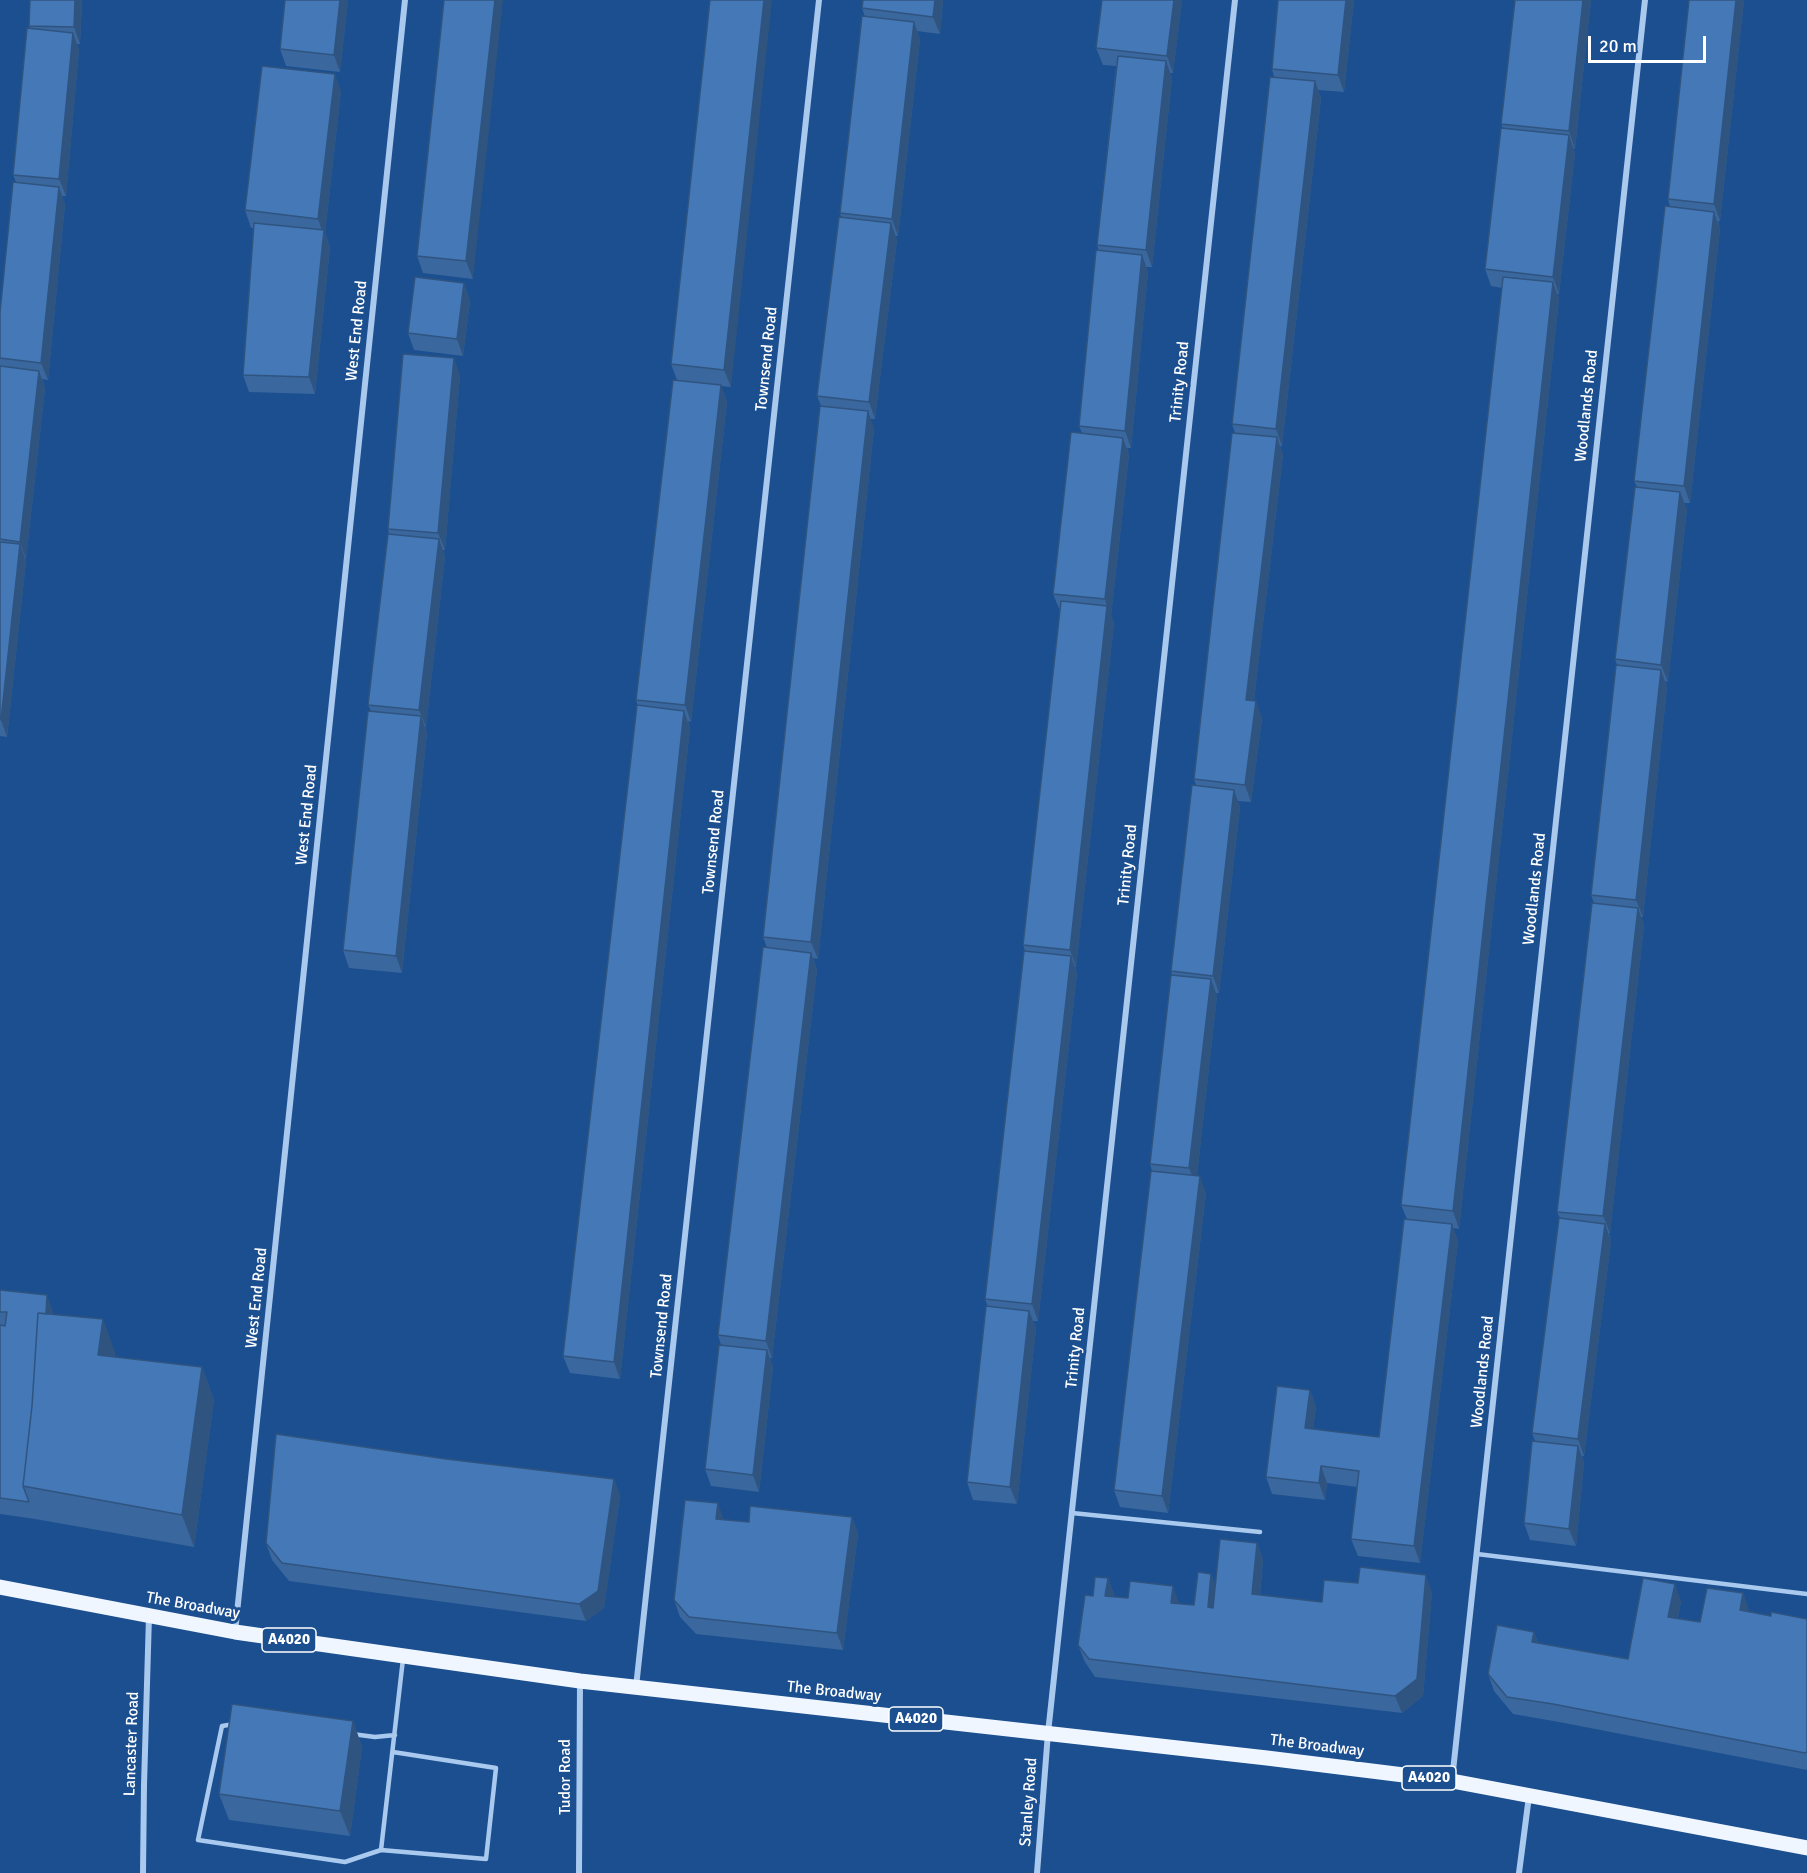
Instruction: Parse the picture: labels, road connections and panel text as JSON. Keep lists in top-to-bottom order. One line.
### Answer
{"streets":{"main road":["The Broadway","A4020"],"street":["West End Road","Townsend Road","Trinity Road","Woodlands Road","Lancaster Road","Tudor Road","Stanley Road"]},"crossings":[["West End Road","The Broadway"],["Townsend Road","The Broadway"],["Trinity Road","The Broadway"],["Trinity Road","Stanley Road"],["Woodlands Road","The Broadway"],["The Broadway","Lancaster Road"],["The Broadway","Tudor Road"],["The Broadway","Stanley Road"]],"scale_bar":"20 m"}
